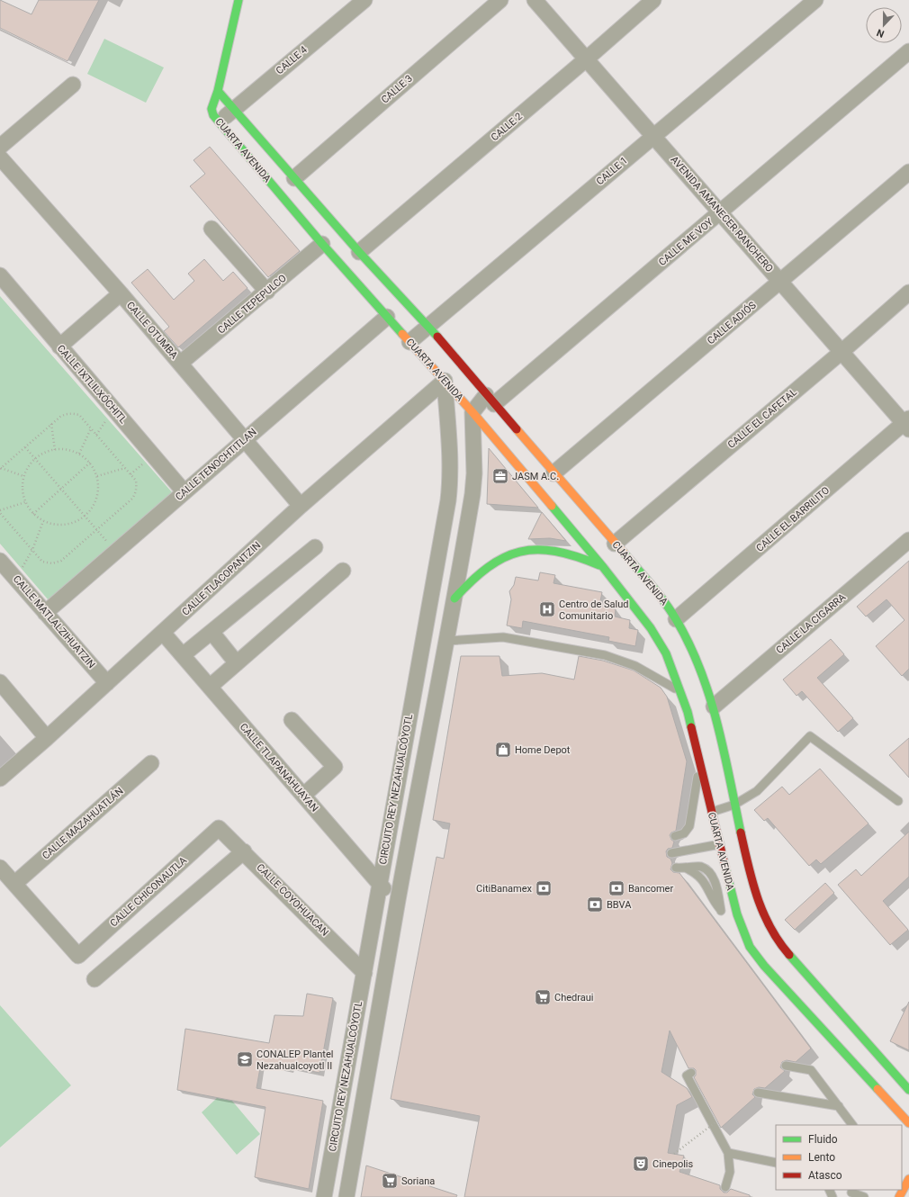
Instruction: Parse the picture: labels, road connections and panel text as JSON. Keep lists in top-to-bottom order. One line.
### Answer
{"streets":{"main road":["CUARTA AVENIDA"],"street":["CALLE 4","CALLE 3","CALLE 2","CALLE 1","AVENIDA AMANECER RANCHERO","CALLE ME VOY","CALLE TEPEPULCO","CALLE ADIÓS","CALLE OTUMBA","CALLE IXTLILXÓCHITL","CALLE EL CAFETAL","CALLE TENOCHTITLAN","CALLE EL BARRILITO","CALLE TLACOPANTZIN","CALLE MATLALZIHUATZIN","CALLE LA CIGARRA","CALLE TLAPANAHUAYAN","CIRCUITO REY NEZAHUALCÓYOTL","CALLE MAZAHUATLÁN","CALLE CHICONAUTLA","CALLE COYOHUACAN"]},"crossings":[["CALLE 4","CUARTA AVENIDA"],["CALLE 3","CUARTA AVENIDA"],["CALLE 2","CUARTA AVENIDA"],["CALLE 2","AVENIDA AMANECER RANCHERO"],["CUARTA AVENIDA","CALLE 1"],["CUARTA AVENIDA","CALLE ME VOY"],["CUARTA AVENIDA","CALLE TEPEPULCO"],["CUARTA AVENIDA","CALLE ADIÓS"],["CUARTA AVENIDA","CALLE EL CAFETAL"],["CUARTA AVENIDA","CALLE TENOCHTITLAN"],["CUARTA AVENIDA","CALLE EL BARRILITO"],["CUARTA AVENIDA","CALLE TLACOPANTZIN"],["CUARTA AVENIDA","CALLE LA CIGARRA"],["CUARTA AVENIDA","CIRCUITO REY NEZAHUALCÓYOTL"],["CALLE 1","AVENIDA AMANECER RANCHERO"],["AVENIDA AMANECER RANCHERO","CALLE ME VOY"],["AVENIDA AMANECER RANCHERO","CALLE ADIÓS"],["AVENIDA AMANECER RANCHERO","CALLE EL CAFETAL"],["AVENIDA AMANECER RANCHERO","CALLE EL BARRILITO"],["CALLE TEPEPULCO","CALLE OTUMBA"],["CALLE OTUMBA","CALLE TENOCHTITLAN"],["CALLE OTUMBA","CALLE TLACOPANTZIN"],["CALLE IXTLILXÓCHITL","CALLE TENOCHTITLAN"],["CALLE TENOCHTITLAN","CALLE MATLALZIHUATZIN"],["CALLE TLACOPANTZIN","CALLE MATLALZIHUATZIN"],["CALLE TLACOPANTZIN","CALLE TLAPANAHUAYAN"],["CALLE TLACOPANTZIN","CIRCUITO REY NEZAHUALCÓYOTL"],["CALLE TLAPANAHUAYAN","CIRCUITO REY NEZAHUALCÓYOTL"],["CIRCUITO REY NEZAHUALCÓYOTL","CALLE COYOHUACAN"],["CALLE MAZAHUATLÁN","CALLE CHICONAUTLA"],["CALLE CHICONAUTLA","CALLE COYOHUACAN"]],"places":{"office":["JASM A.C."],"hospital":["Centro de Salud Comunitario"],"shop":["Home Depot"],"bank":["CitiBanamex","Bancomer","BBVA"],"supermarket":["Chedraui","Soriana"],"school or university":["CONALEP Plantel Nezahualcoyotl II"],"theatre":["Cinepolis"]},"legend":["Fluido","Lento","Atasco"],"north":"bottom"}
